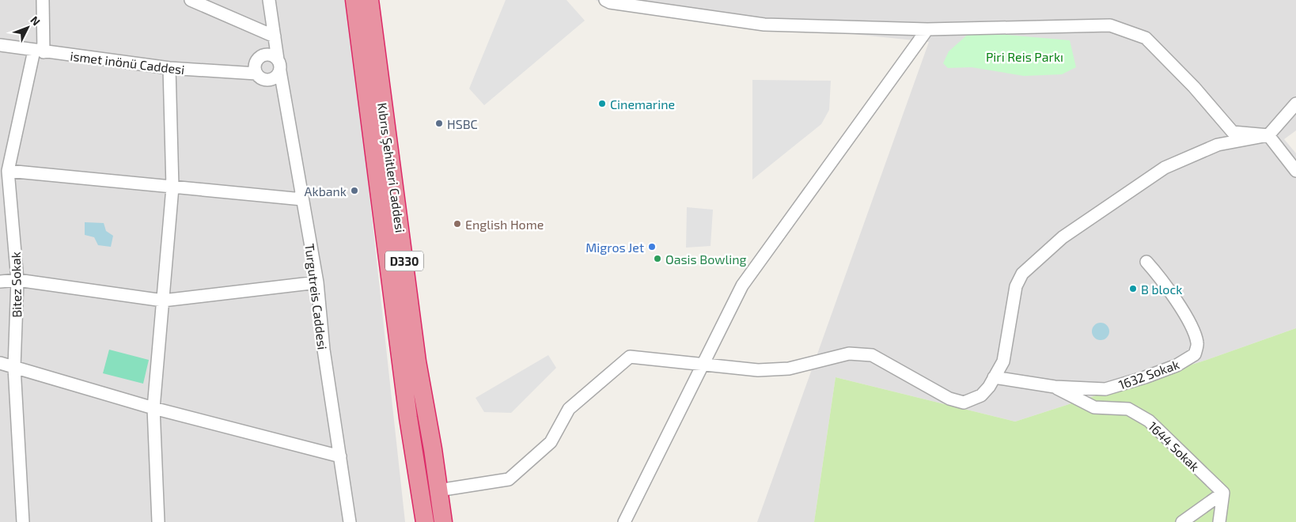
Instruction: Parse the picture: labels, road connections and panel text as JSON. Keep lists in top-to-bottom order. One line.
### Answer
{"streets":{"highway":["Kıbrıs Şehitleri Caddesi","D330"],"street":["ismet inönü Caddesi","Bitez Sokak","Turgutreis Caddesi","1632 Sokak","1644 Sokak"]},"crossings":[["ismet inönü Caddesi","Bitez Sokak"],["ismet inönü Caddesi","Turgutreis Caddesi"],["1632 Sokak","1644 Sokak"]],"parks":["Piri Reis Parkı"],"places":["Cinemarine","HSBC","Akbank","English Home","Migros Jet","Oasis Bowling","B block"],"north":"top right"}
